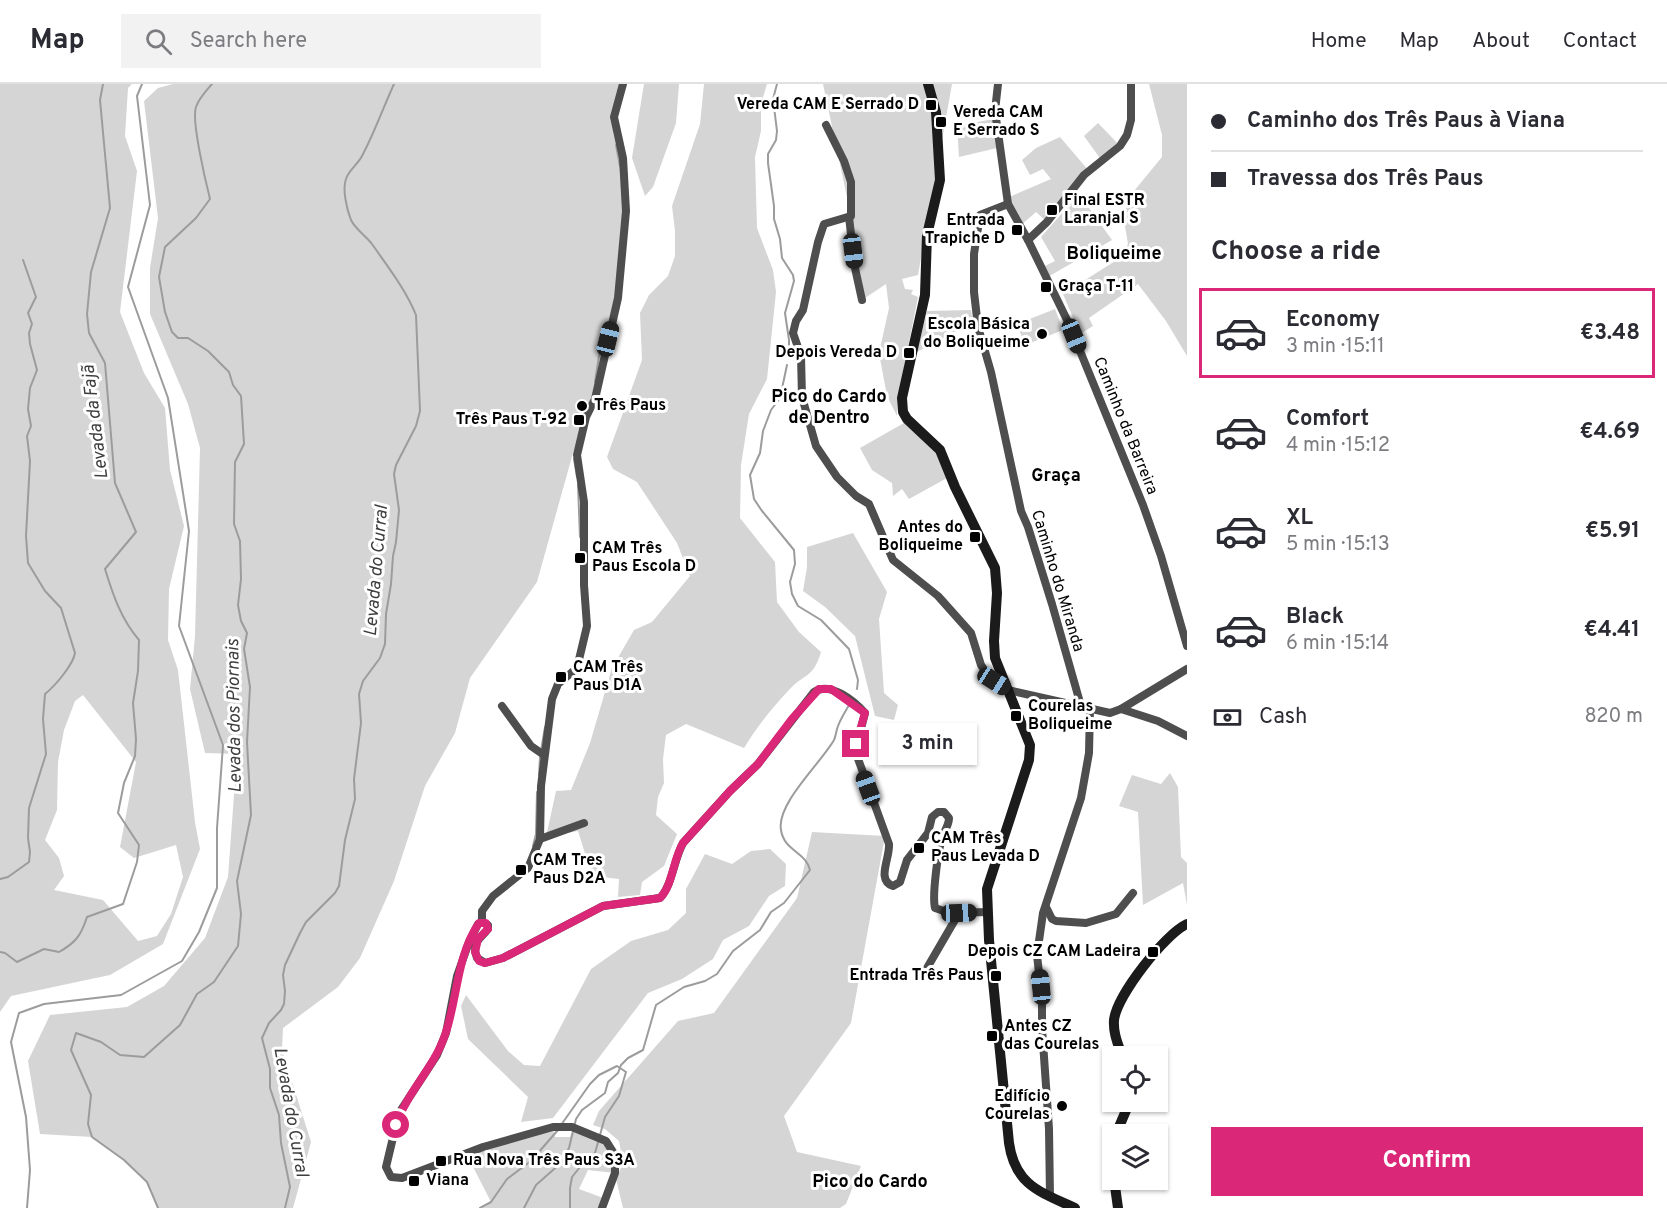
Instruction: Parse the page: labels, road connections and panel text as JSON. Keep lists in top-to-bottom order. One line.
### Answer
{"streets":{"street":["Caminho da Barreira","Caminho do Miranda"]},"crossings":[["Caminho da Barreira","Caminho do Miranda"]],"districts":["Boliqueime","Pico do Cardo de Dentro","Graça","Pico do Cardo"],"water":["Levada da Fajã","Levada do Curral","Levada dos Piornais"],"places":{"transit":["Vereda CAM E Serrado D","Vereda CAM E Serrado S","Final ESTR Laranjal S","Entrada Trapiche D","Graça T-11","Depois Vereda D","Três Paus T-92","Antes do Boliqueime","CAM Três Paus Escola D","CAM Três Paus D1A","Courelas Boliqueime","CAM Três Paus Levada D","CAM Tres Paus D2A","Depois CZ CAM Ladeira","Entrada Três Paus","Antes CZ das Courelas","Rua Nova Três Paus S3A","Viana"],"other":["Escola Básica do Boliqueime","Três Paus","Edifício Courelas"]},"page":{"header":"Map","search":"Search here","nav":["Home","Map","About","Contact"],"banner":["Caminho dos Três Paus à Viana","Travessa dos Três Paus"],"heading":"Choose a ride","list":[{"name":"Economy","note":"3 min · 15:11","value":"€3.48"},{"name":"Comfort","note":"4 min · 15:12","value":"€4.69"},{"name":"XL","note":"5 min · 15:13","value":"€5.91"},{"name":"Black","note":"6 min · 15:14","value":"€4.41"}],"pay":["Cash","820 m"],"bubble":"3 min","buttons":"Confirm"}}
